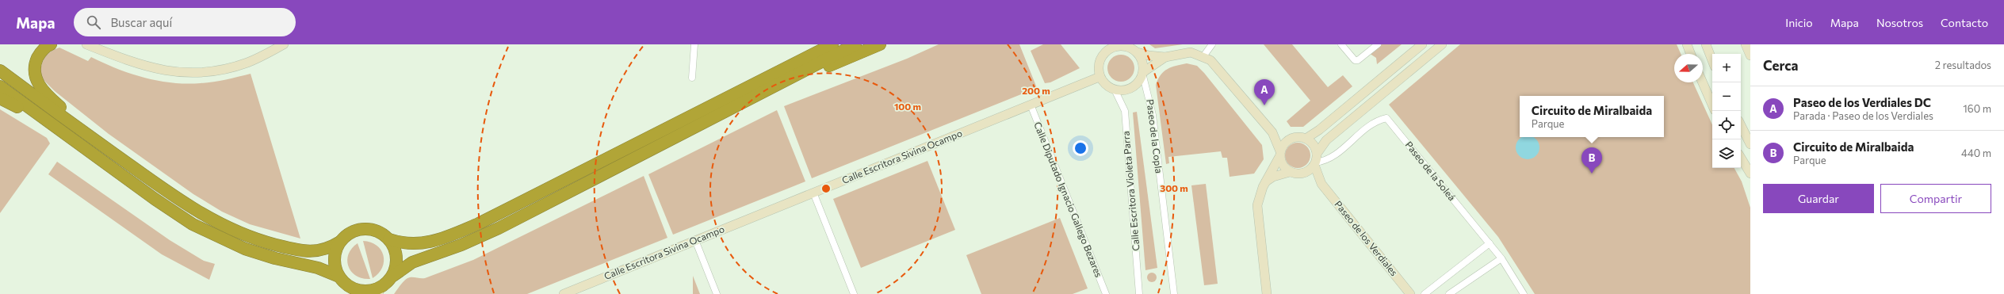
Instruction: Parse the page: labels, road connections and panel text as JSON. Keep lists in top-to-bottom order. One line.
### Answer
{"streets":{"street":["Paseo de la Copla","Calle Escritora Sivina Ocampo","Paseo de la Soleá","Calle Escritora Violeta Parra","Calle Diputado Ignacio Gallego Bezares","Paseo de los Verdiales"]},"crossings":[["Paseo de la Copla","Calle Escritora Sivina Ocampo"],["Paseo de la Copla","Calle Escritora Violeta Parra"],["Calle Escritora Sivina Ocampo","Calle Escritora Violeta Parra"],["Calle Escritora Sivina Ocampo","Calle Diputado Ignacio Gallego Bezares"],["Paseo de la Soleá","Paseo de los Verdiales"]],"north":"left","page":{"header":"Mapa","search":"Buscar aquí","nav":["Inicio","Mapa","Nosotros","Contacto"],"heading":["Cerca","2 resultados"],"map_buttons":["+","−"],"pins":["A","B"],"list":[{"mark":"A","name":"Paseo de los Verdiales DC","note":"Parada · Paseo de los Verdiales","value":"160 m"},{"mark":"B","name":"Circuito de Miralbaida","note":"Parque","value":"440 m"}],"popup":["Circuito de Miralbaida","Parque"],"buttons":["Guardar","Compartir"]},"rings":["200 m","100 m","300 m"]}
